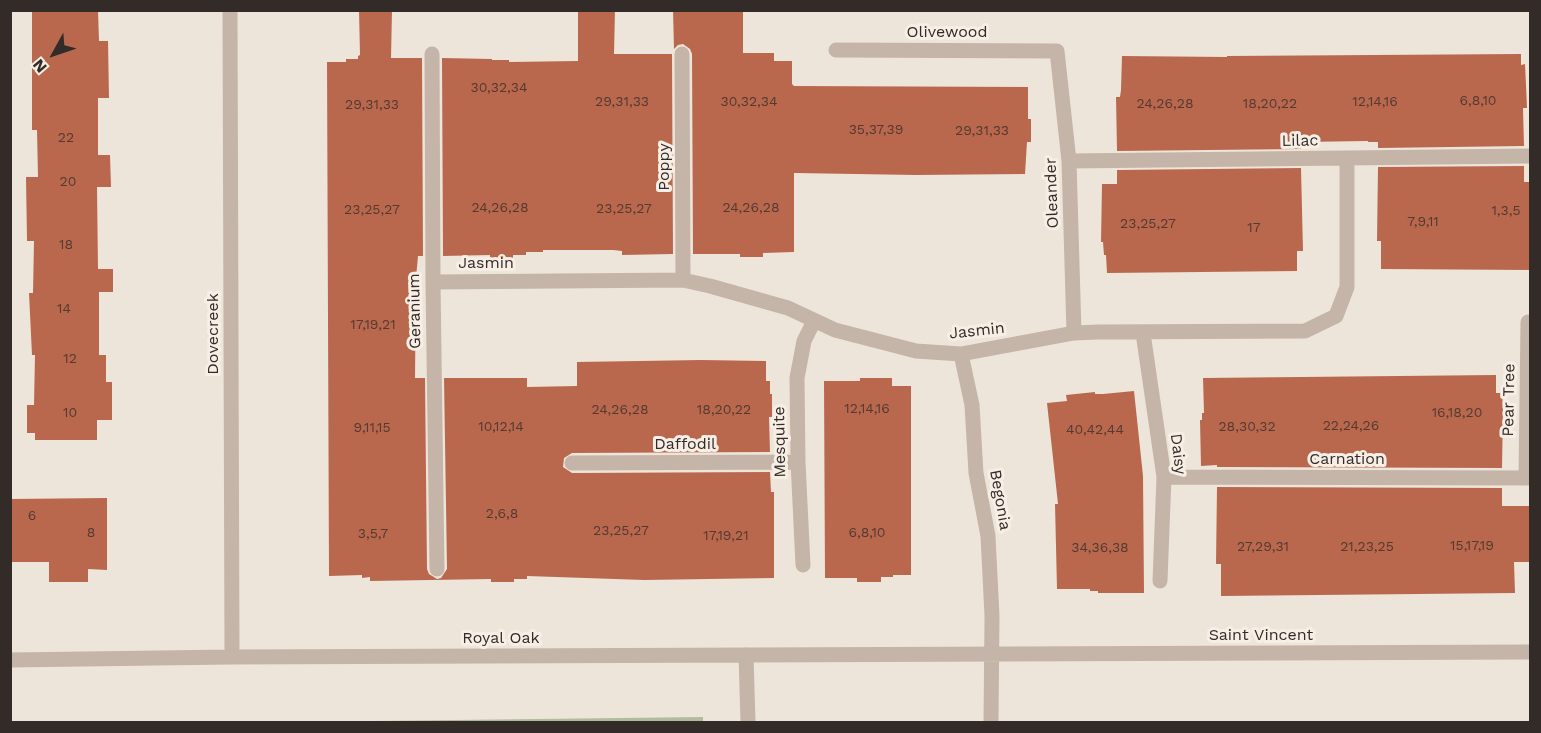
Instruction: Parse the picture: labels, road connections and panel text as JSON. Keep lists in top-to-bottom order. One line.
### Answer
{"streets":{"street":["Olivewood","Lilac","Poppy","Oleander","Jasmin","Geranium","Dovecreek","Pear Tree","Mesquite","Daffodil","Daisy","Carnation","Begonia","Saint Vincent","Royal Oak"]},"crossings":[["Olivewood","Oleander"],["Lilac","Oleander"],["Lilac","Jasmin"],["Poppy","Jasmin"],["Oleander","Jasmin"],["Jasmin","Geranium"],["Jasmin","Mesquite"],["Jasmin","Daisy"],["Jasmin","Begonia"],["Dovecreek","Royal Oak"],["Pear Tree","Carnation"],["Mesquite","Daffodil"],["Daisy","Carnation"],["Begonia","Saint Vincent"],["Begonia","Royal Oak"],["Saint Vincent","Royal Oak"]],"house_numbers":["30,32,34","6,8,10","29,31,33","30,32,34","12,14,16","24,26,28","18,20,22","29,31,33","35,37,39","29,31,33","22","20","24,26,28","24,26,28","23,25,27","23,25,27","1,3,5","7,9,11","23,25,27","17","18","14","17,19,21","12","12,14,16","24,26,28","18,20,22","10","16,18,20","22,24,26","10,12,14","28,30,32","9,11,15","40,42,44","2,6,8","6","23,25,27","8","6,8,10","3,5,7","17,19,21","15,17,19","27,29,31","21,23,25","34,36,38"],"north":"bottom left"}
